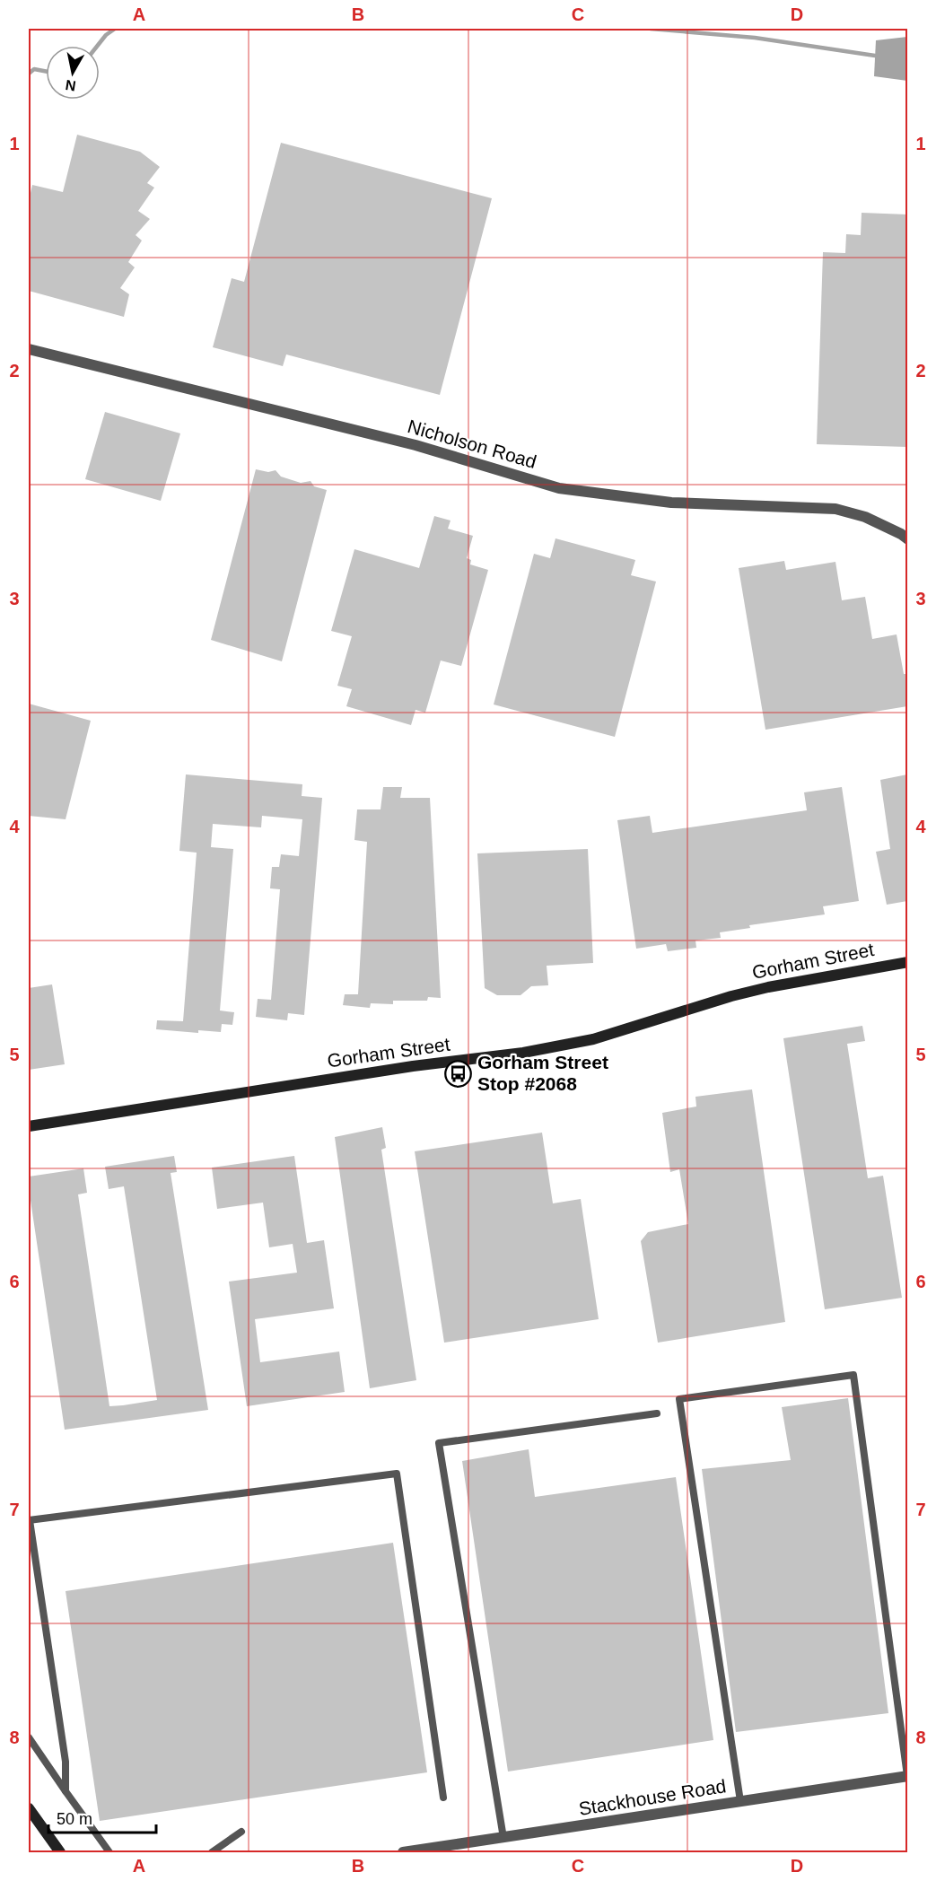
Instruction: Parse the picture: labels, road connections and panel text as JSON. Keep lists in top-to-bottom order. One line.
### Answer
{"streets":{"street":["Nicholson Road","Gorham Street","Stackhouse Road"]},"places":{"bus stop":["Gorham Street Stop #2068"]},"scale_bar":"50 m","north":"bottom","grid":{"columns":["A","B","C","D"],"rows":["1","2","3","4","5","6","7","8"]}}
